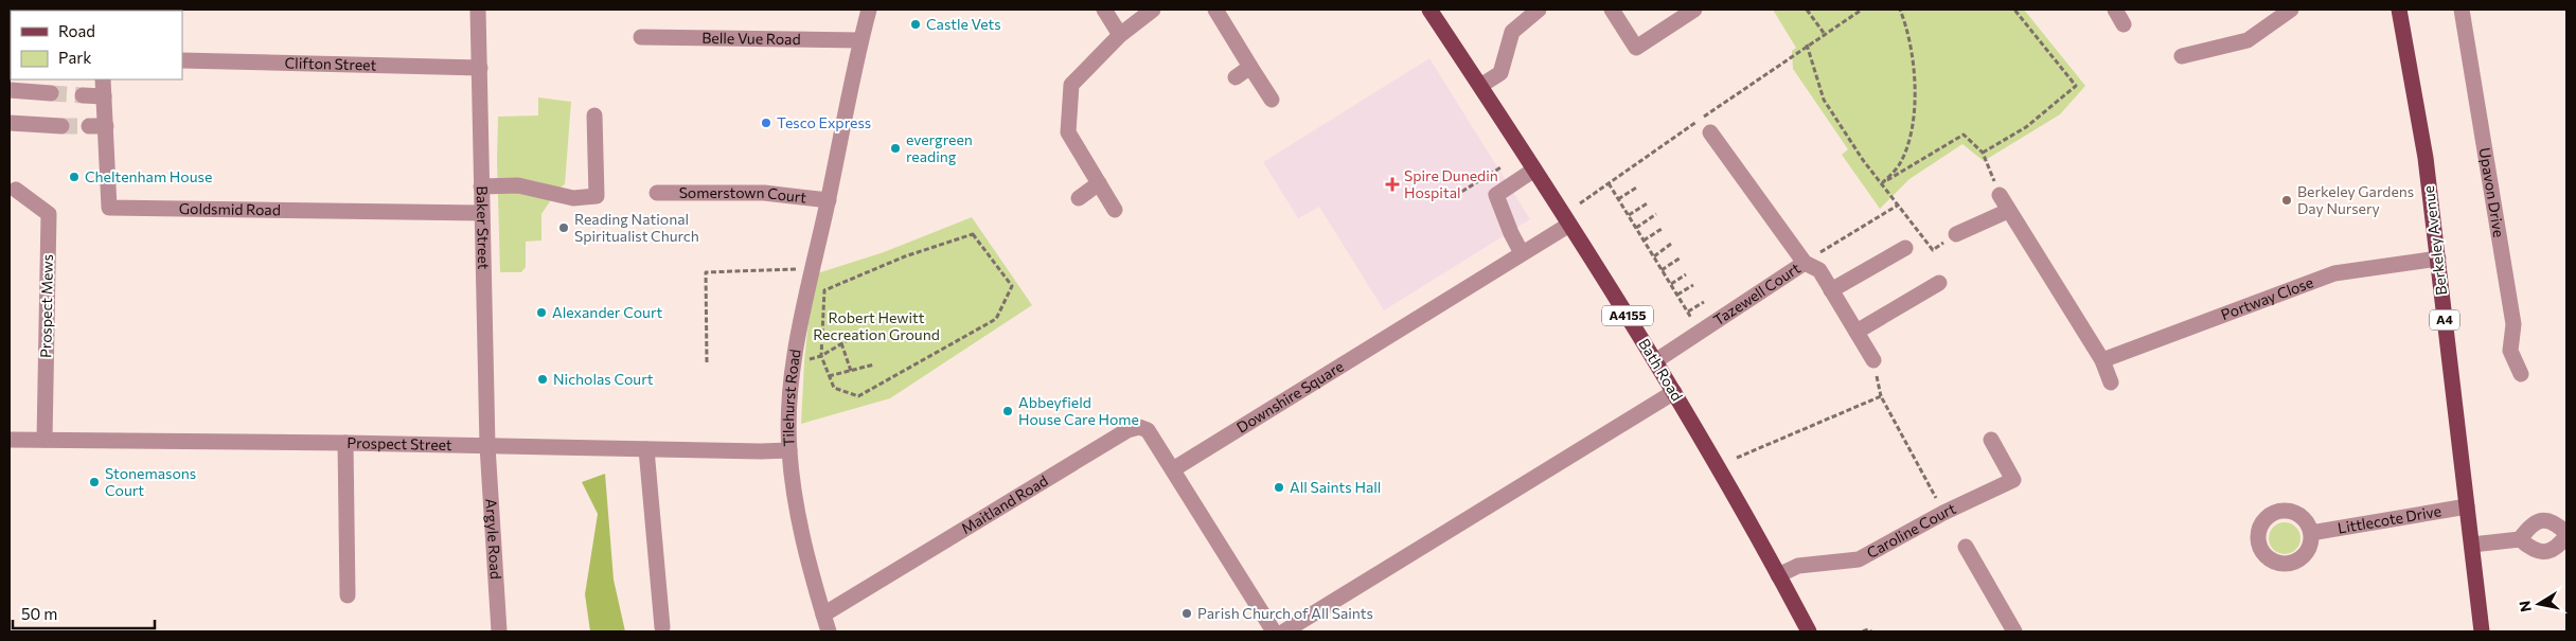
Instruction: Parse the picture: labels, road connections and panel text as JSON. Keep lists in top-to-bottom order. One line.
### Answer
{"streets":{"main road":["Berkeley Avenue","A4155","A4","Bath Road"],"street":["Belle Vue Road","Clifton Street","Upavon Drive","Somerstown Court","Goldsmid Road","Baker Street","Tazewell Court","Portway Close","Prospect Mews","Downshire Square","Tilehurst Road","Prospect Street","Maitland Road","Littlecote Drive","Caroline Court","Argyle Road"]},"crossings":[["Belle Vue Road","Tilehurst Road"],["Clifton Street","Baker Street"],["Somerstown Court","Tilehurst Road"],["Goldsmid Road","Baker Street"],["Baker Street","Prospect Street"],["Baker Street","Argyle Road"],["Berkeley Avenue","Portway Close"],["Berkeley Avenue","Littlecote Drive"],["Tazewell Court","Bath Road"],["Prospect Mews","Prospect Street"],["Bath Road","Downshire Square"],["Bath Road","Caroline Court"],["Downshire Square","Maitland Road"],["Tilehurst Road","Prospect Street"],["Tilehurst Road","Maitland Road"],["Prospect Street","Argyle Road"]],"parks":["Robert Hewitt Recreation Ground"],"places":{"other":["Castle Vets","Tesco Express","evergreen reading","Cheltenham House","Berkeley Gardens Day Nursery","Reading National Spiritualist Church","Alexander Court","Nicholas Court","Abbeyfield House Care Home","Stonemasons Court","All Saints Hall","Parish Church of All Saints"],"health":["Spire Dunedin Hospital"]},"legend":["Road","Park"],"scale_bar":"50 m","north":"left"}
